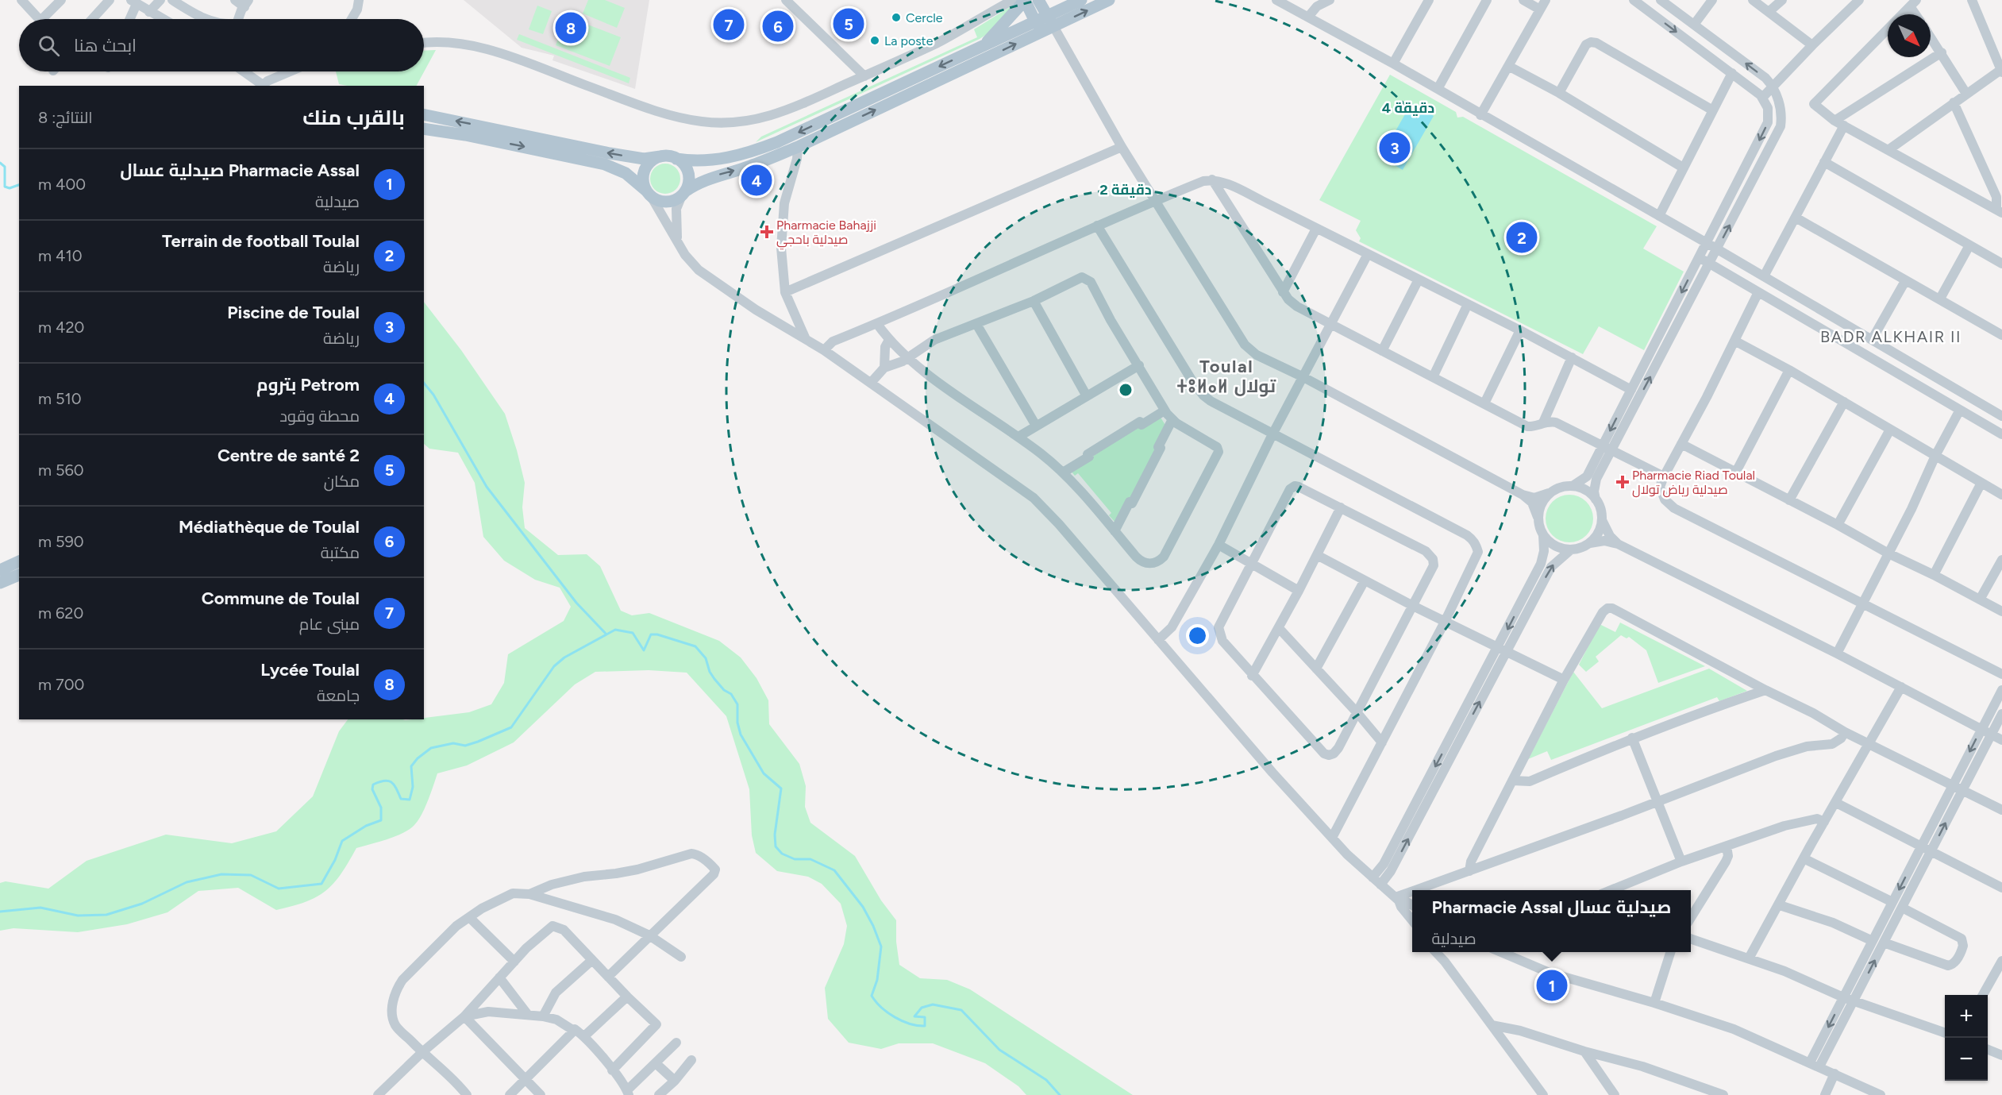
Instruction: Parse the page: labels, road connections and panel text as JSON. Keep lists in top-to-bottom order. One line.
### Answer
{"districts":["BADR ALKHAIR II","Toulal ⵜⵓⵍⴰⵍ تولال"],"places":{"other":["Cercle","La poste"],"health":["Pharmacie Bahajji صيدلية باحجي","Pharmacie Riad Toulal صيدلية رياض تولال"]},"north":"bottom right","page":{"pins":["5","7","6","8","3","4","2","1"],"search":"ابحث هنا","heading":["بالقرب منك","النتائج: 8"],"list":[{"mark":"1","name":"Pharmacie Assal صيدلية عسال","note":"صيدلية","value":"400 m"},{"mark":"2","name":"Terrain de football Toulal","note":"رياضة","value":"410 m"},{"mark":"3","name":"Piscine de Toulal","note":"رياضة","value":"420 m"},{"mark":"4","name":"Petrom بتروم","note":"محطة وقود","value":"510 m"},{"mark":"5","name":"Centre de santé 2","note":"مكان","value":"560 m"},{"mark":"6","name":"Médiathèque de Toulal","note":"مكتبة","value":"590 m"},{"mark":"7","name":"Commune de Toulal","note":"مبنى عام","value":"620 m"},{"mark":"8","name":"Lycée Toulal","note":"جامعة","value":"700 m"}],"popup":["Pharmacie Assal صيدلية عسال","صيدلية"],"map_buttons":["+","−"]},"rings":["4 دقيقة","2 دقيقة"]}
